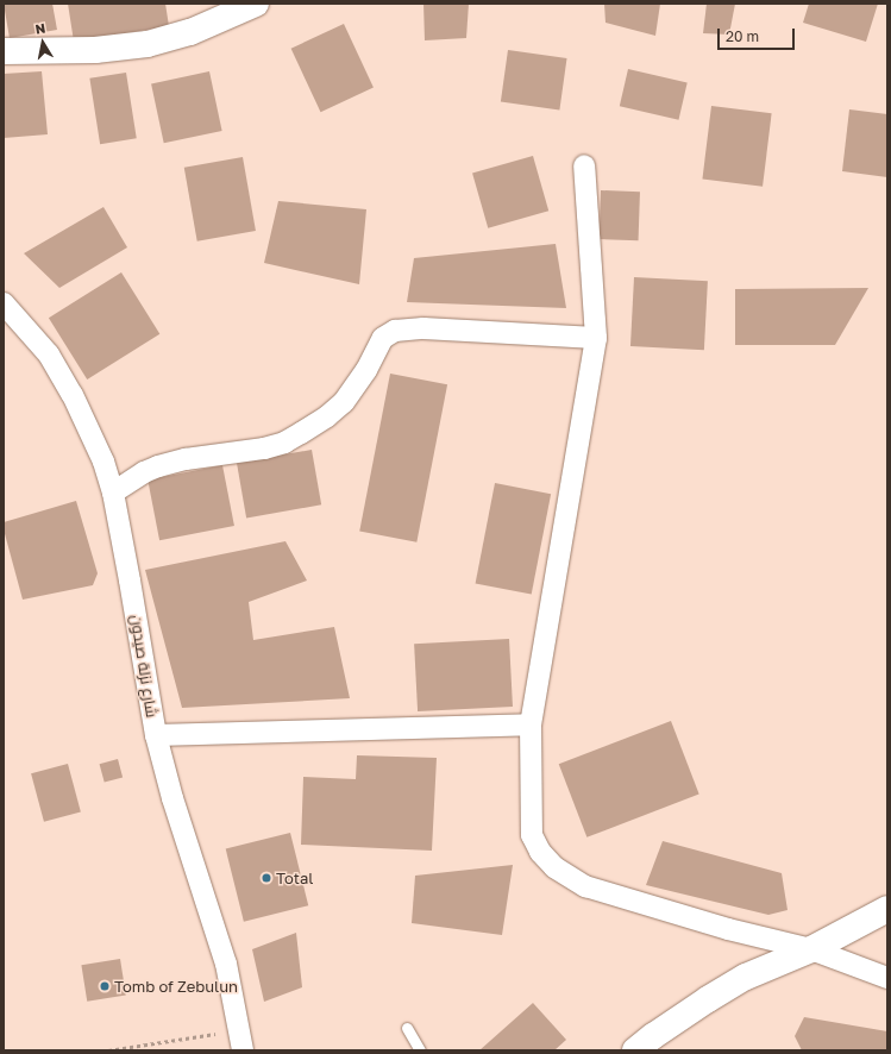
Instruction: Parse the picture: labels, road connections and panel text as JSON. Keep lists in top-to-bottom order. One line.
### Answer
{"streets":{"street":["شارع نزلة صيدون"]},"places":["Total","Tomb of Zebulun"],"scale_bar":"20 m","north":"top"}
